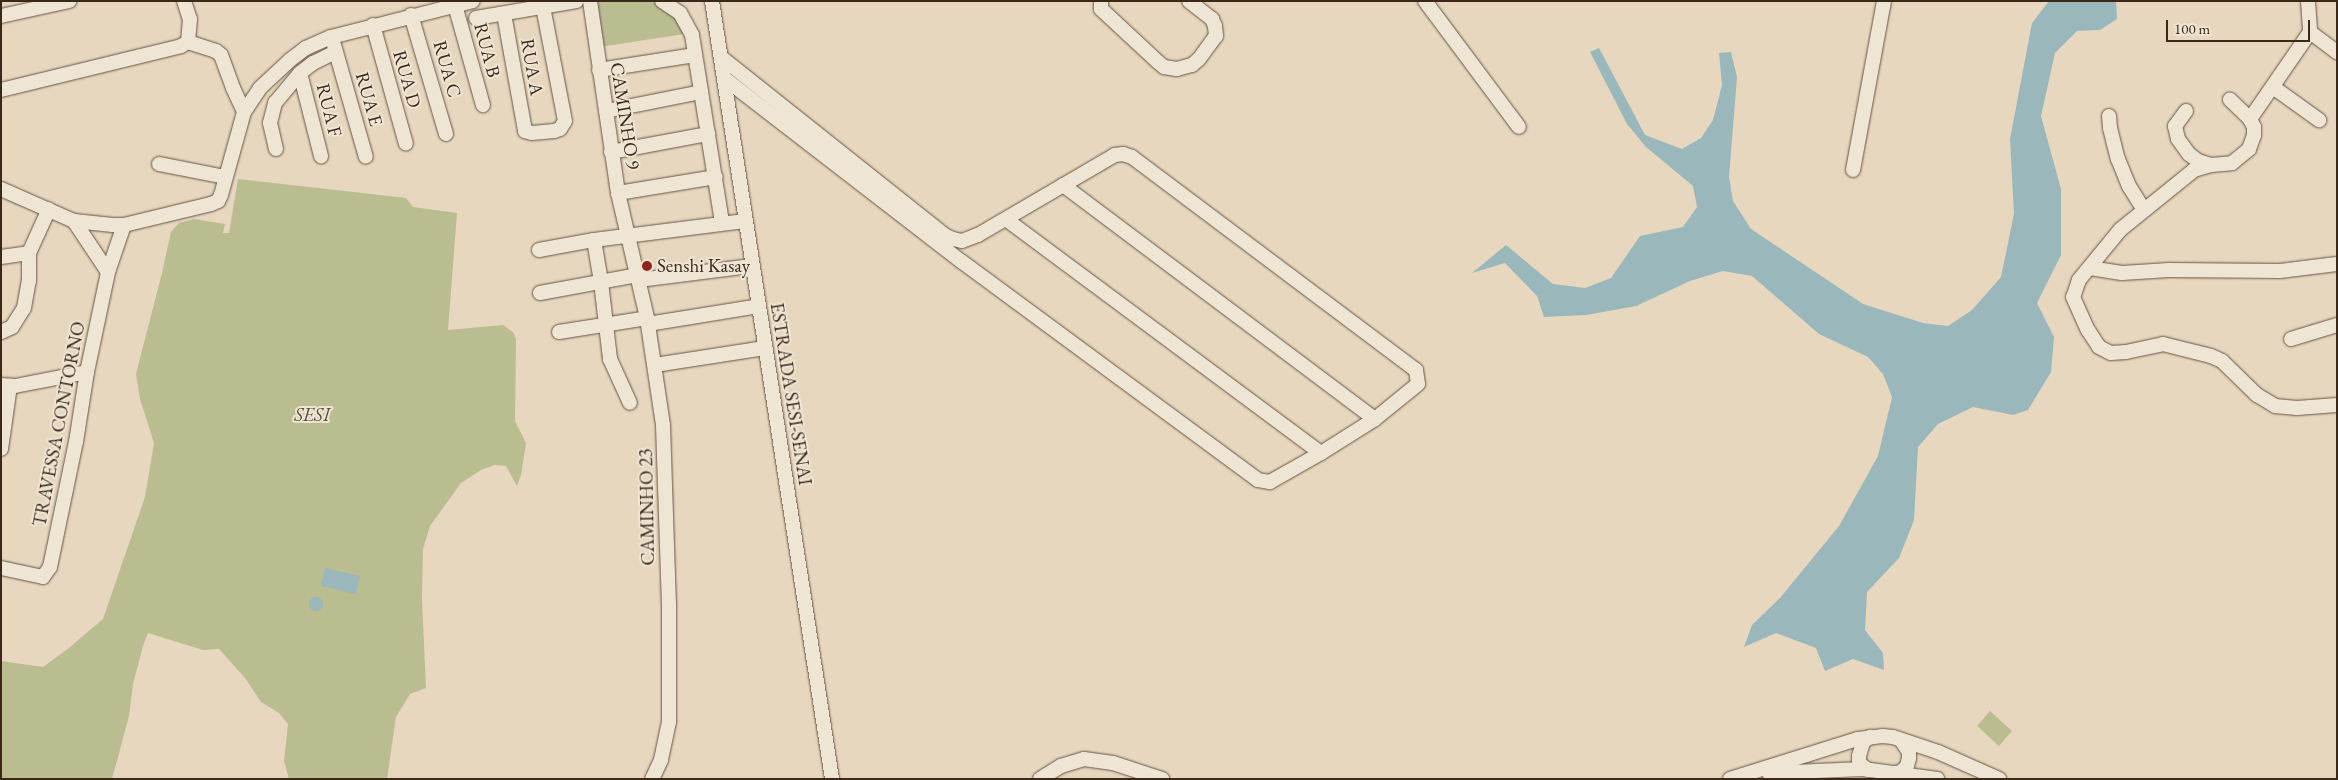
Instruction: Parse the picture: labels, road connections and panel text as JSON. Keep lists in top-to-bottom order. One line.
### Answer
{"streets":{"street":["RUA B","RUA A","RUA C","RUA D","RUA E","RUA F","CAMINHO 9","ESTRADA SESI-SENAI","TRAVESSA CONTORNO","CAMINHO 23"]},"crossings":[["RUA E","RUA F"],["CAMINHO 9","CAMINHO 23"]],"parks":["SESI"],"places":["Senshi Kasay"],"scale_bar":"100 m"}
